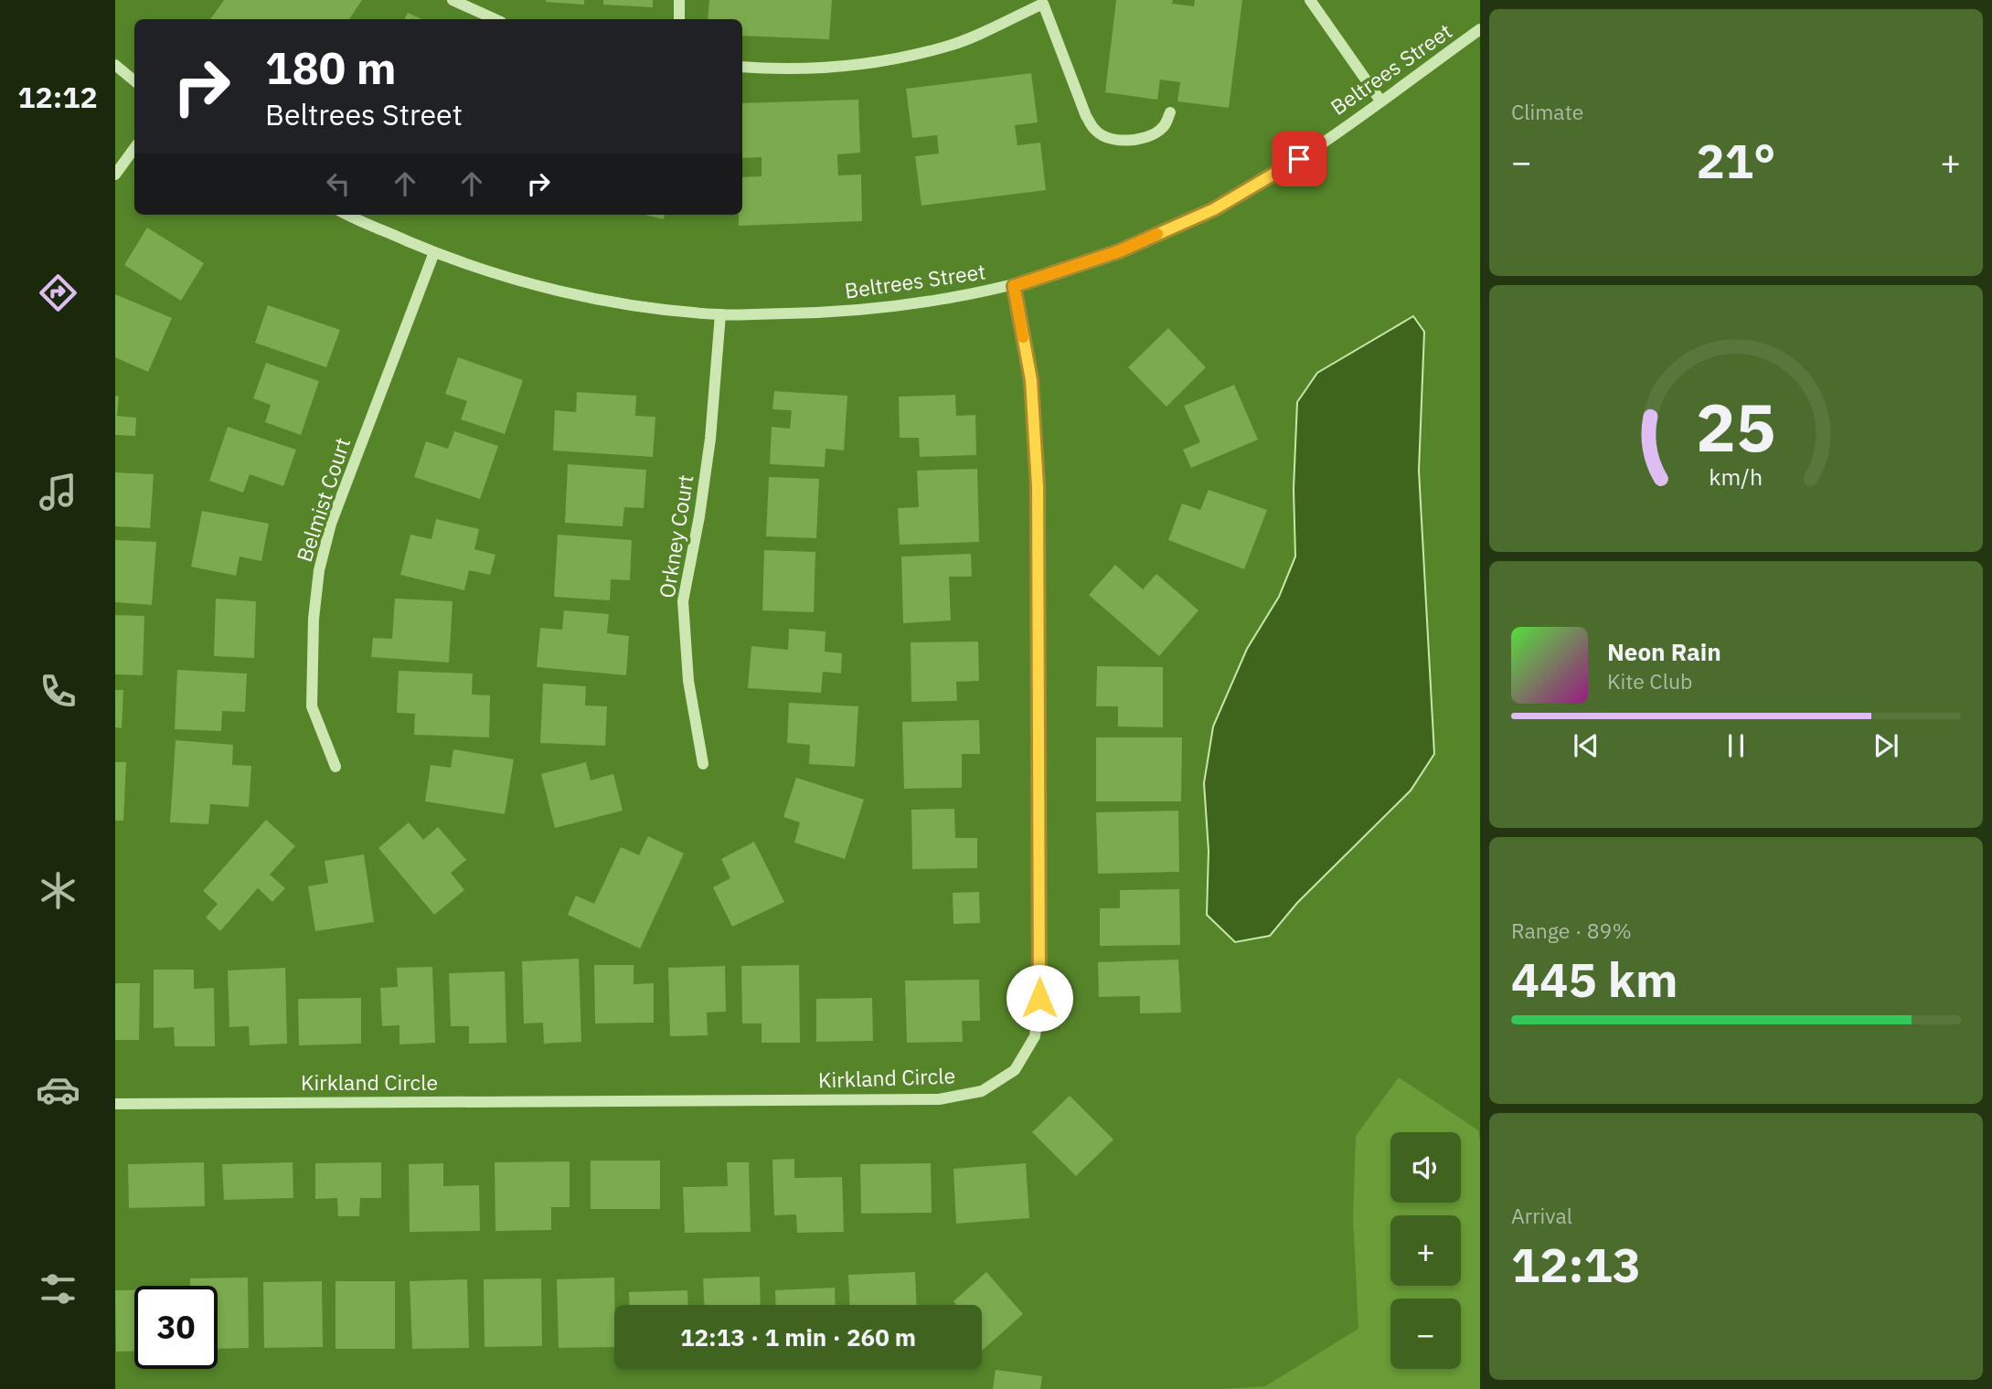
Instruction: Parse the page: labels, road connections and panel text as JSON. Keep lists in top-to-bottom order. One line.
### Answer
{"streets":{"street":["Beltrees Street","Belmist Court","Orkney Court","Kirkland Circle"]},"crossings":[["Beltrees Street","Belmist Court"],["Beltrees Street","Orkney Court"],["Beltrees Street","Kirkland Circle"]],"page":{"tabs":"12:12","tile":["Climate",["Range · 89%","445 km"],["Arrival","12:13"]],"turn":["180 m","Beltrees Street"],"heat":["−","21°","+"],"song":["Neon Rain","Kite Club"],"map_buttons":["+","−"],"limit":"30","trip":"12:13 · 1 min · 260 m","gauge":["25","km/h"]}}
